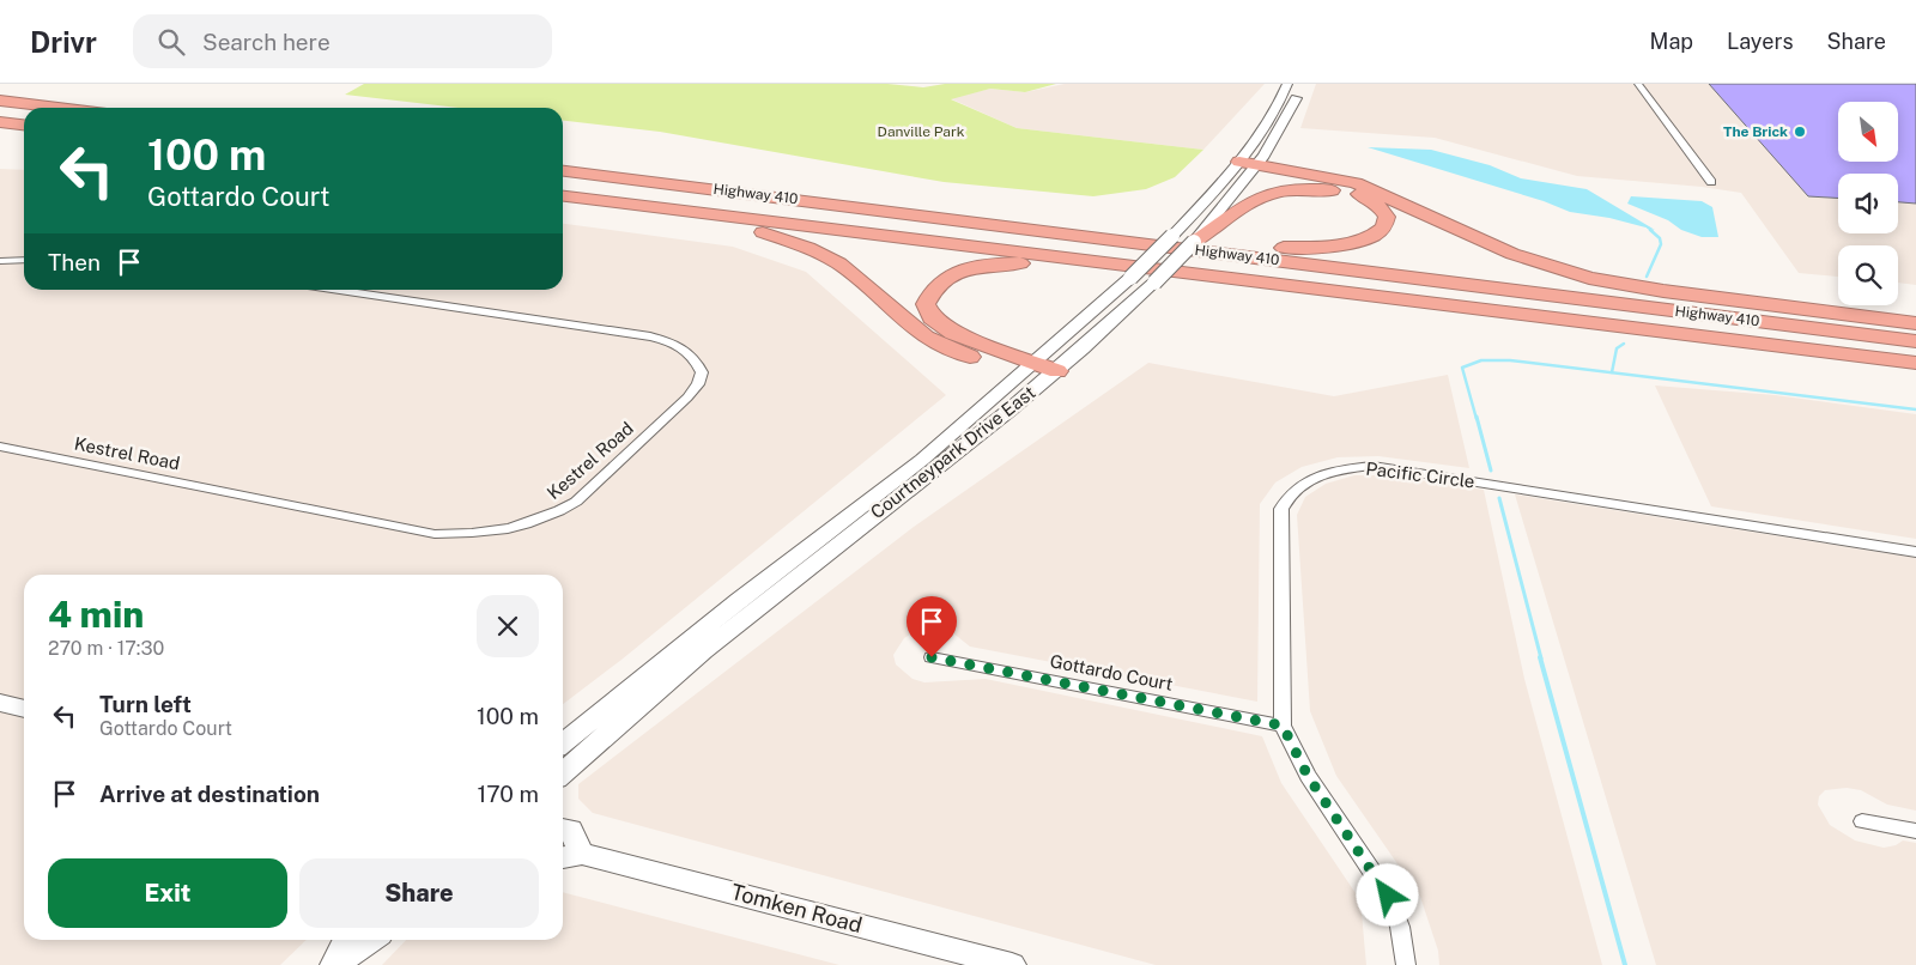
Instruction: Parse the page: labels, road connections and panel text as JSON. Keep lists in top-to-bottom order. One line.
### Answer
{"streets":{"highway":["Highway 410"],"main road":["Courtneypark Drive East","Tomken Road"],"street":["Kestrel Road","Pacific Circle","Gottardo Court"]},"crossings":[["Pacific Circle","Gottardo Court"]],"parks":["Danville Park"],"places":["The Brick"],"north":"bottom right","page":{"header":"Drivr","search":"Search here","nav":["Map","Layers","Share"],"turn":["100 m","Gottardo Court"],"then":"Then","heading":["4 min","270 m · 17:30"],"list":[{"name":"Turn left","note":"Gottardo Court","value":"100 m"},{"name":"Arrive at destination","value":"170 m"}],"buttons":["Exit","Share"]}}
